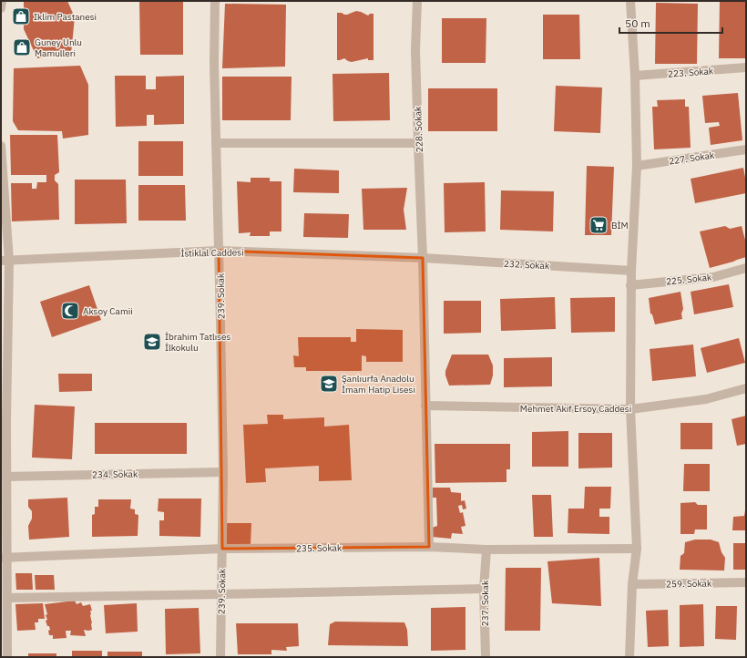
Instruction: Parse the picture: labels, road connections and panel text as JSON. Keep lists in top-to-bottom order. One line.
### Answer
{"streets":{"street":["223. Sokak","228. Sokak","227. Sokak","İstiklal Caddesi","232. Sokak","225. Sokak","239. Sokak","Mehmet Akif Ersoy Caddesi","234. Sokak","235. Sokak","259. Sokak","237. Sokak"]},"crossings":[["228. Sokak","İstiklal Caddesi"],["228. Sokak","232. Sokak"],["228. Sokak","Mehmet Akif Ersoy Caddesi"],["228. Sokak","235. Sokak"],["İstiklal Caddesi","232. Sokak"],["İstiklal Caddesi","239. Sokak"],["239. Sokak","234. Sokak"],["239. Sokak","235. Sokak"],["235. Sokak","237. Sokak"]],"places":{"shop":["Iklim Pastanesi","Guney Unlu Mamulleri"],"supermarket":["BİM"],"mosque":["Aksoy Camii"],"school or university":["İbrahim Tatlıses İlkokulu","Şanlıurfa Anadolu İmam Hatip Lisesi"]},"scale_bar":"50 m"}
